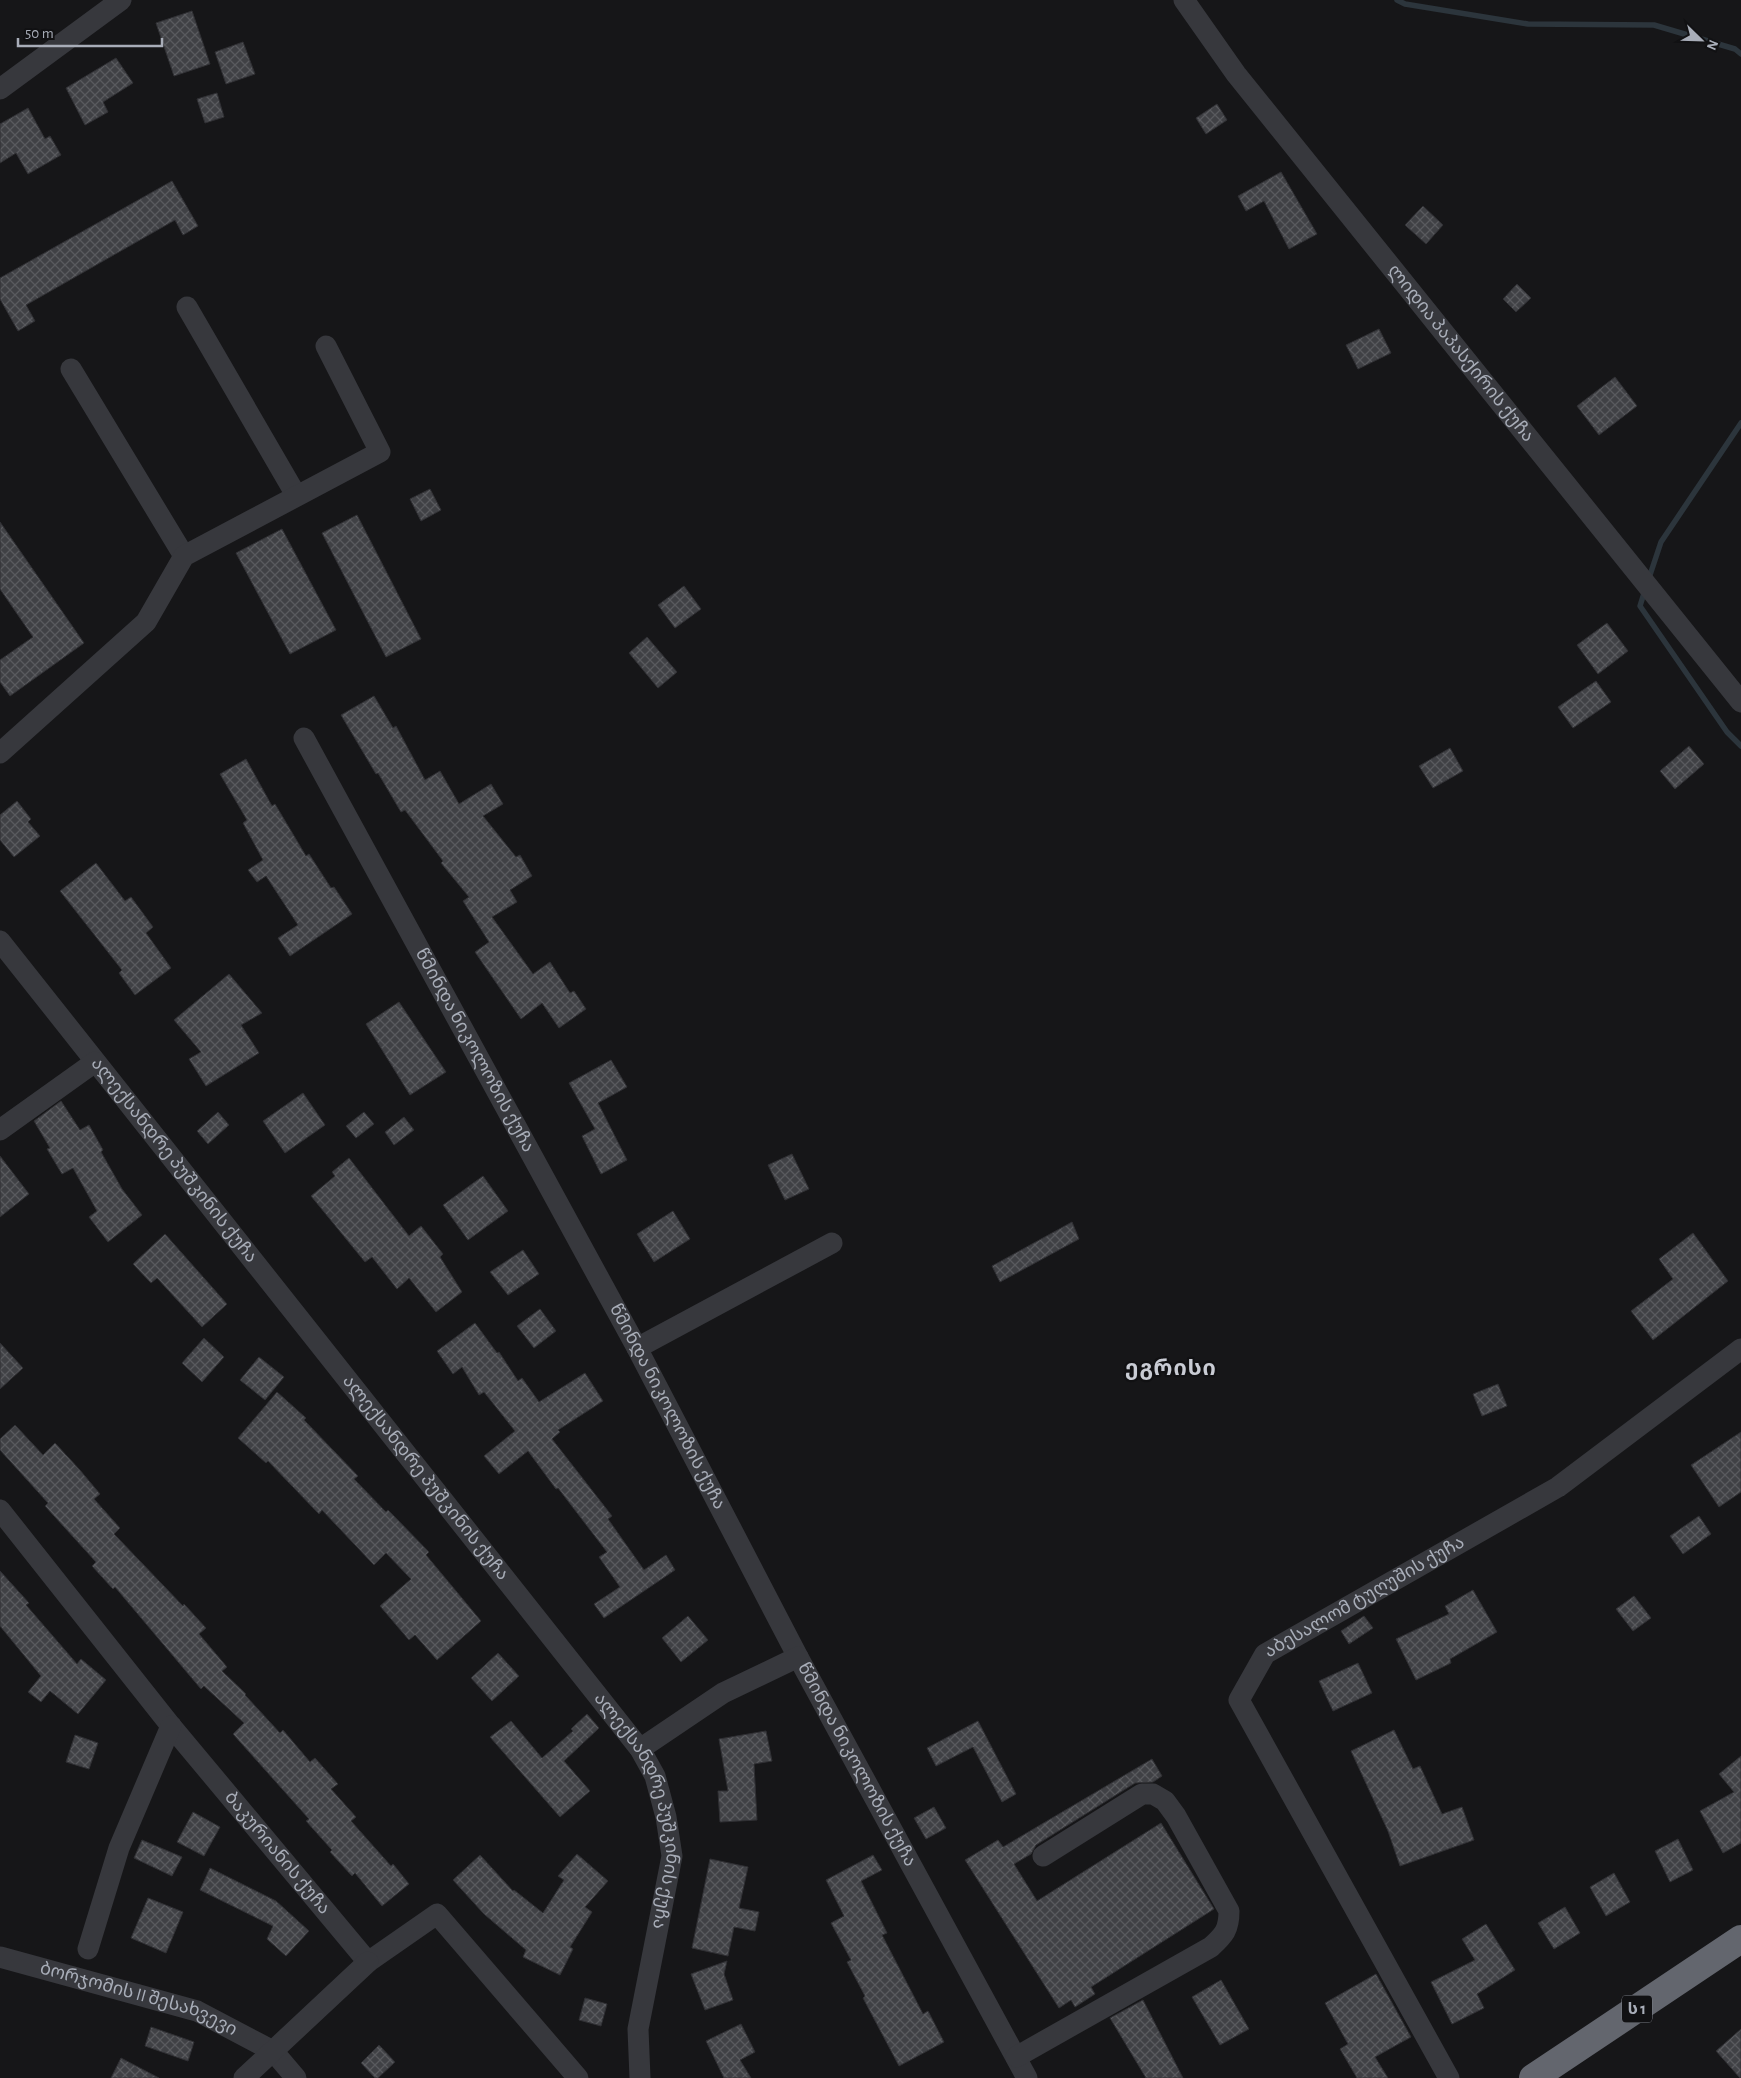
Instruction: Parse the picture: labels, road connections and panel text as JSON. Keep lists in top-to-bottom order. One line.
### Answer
{"streets":{"highway":["ს 1"],"street":["ლიდია პაპასქირის ქუჩა","წმინდა ნიკოლოზის ქუჩა","ალექსანდრე პუშკინის ქუჩა","აბესალომ ტუღუშის ქუჩა","ბაკურიანის ქუჩა","ბორჯომის II შესახვევი"]},"districts":["ეგრისი"],"scale_bar":"50 m","north":"bottom right"}
